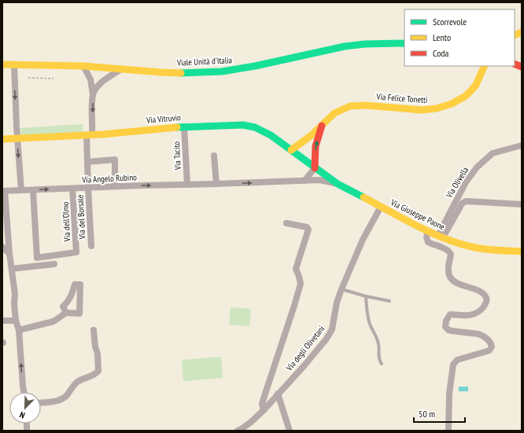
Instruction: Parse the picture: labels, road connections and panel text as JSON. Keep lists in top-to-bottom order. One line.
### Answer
{"streets":{"street":["Viale Unità d'Italia","Via Felice Tonetti","Via Vitruvio","Via Tacito","Via Angelo Rubino","Via Olivella","Via Giuseppe Paone","Via del Borsale","Via dell'Olmo","Via degli Olivetani"]},"crossings":[["Viale Unità d'Italia","Via del Borsale"],["Via Felice Tonetti","Via Vitruvio"],["Via Vitruvio","Via Tacito"],["Via Vitruvio","Via Giuseppe Paone"],["Via Vitruvio","Via del Borsale"],["Via Tacito","Via Angelo Rubino"],["Via Angelo Rubino","Via Giuseppe Paone"],["Via Angelo Rubino","Via del Borsale"],["Via Angelo Rubino","Via dell'Olmo"],["Via Olivella","Via Giuseppe Paone"],["Via Giuseppe Paone","Via degli Olivetani"]],"one_way":["Via Angelo Rubino"],"legend":["Scorrevole","Lento","Coda"],"scale_bar":"50 m","north":"bottom left"}
